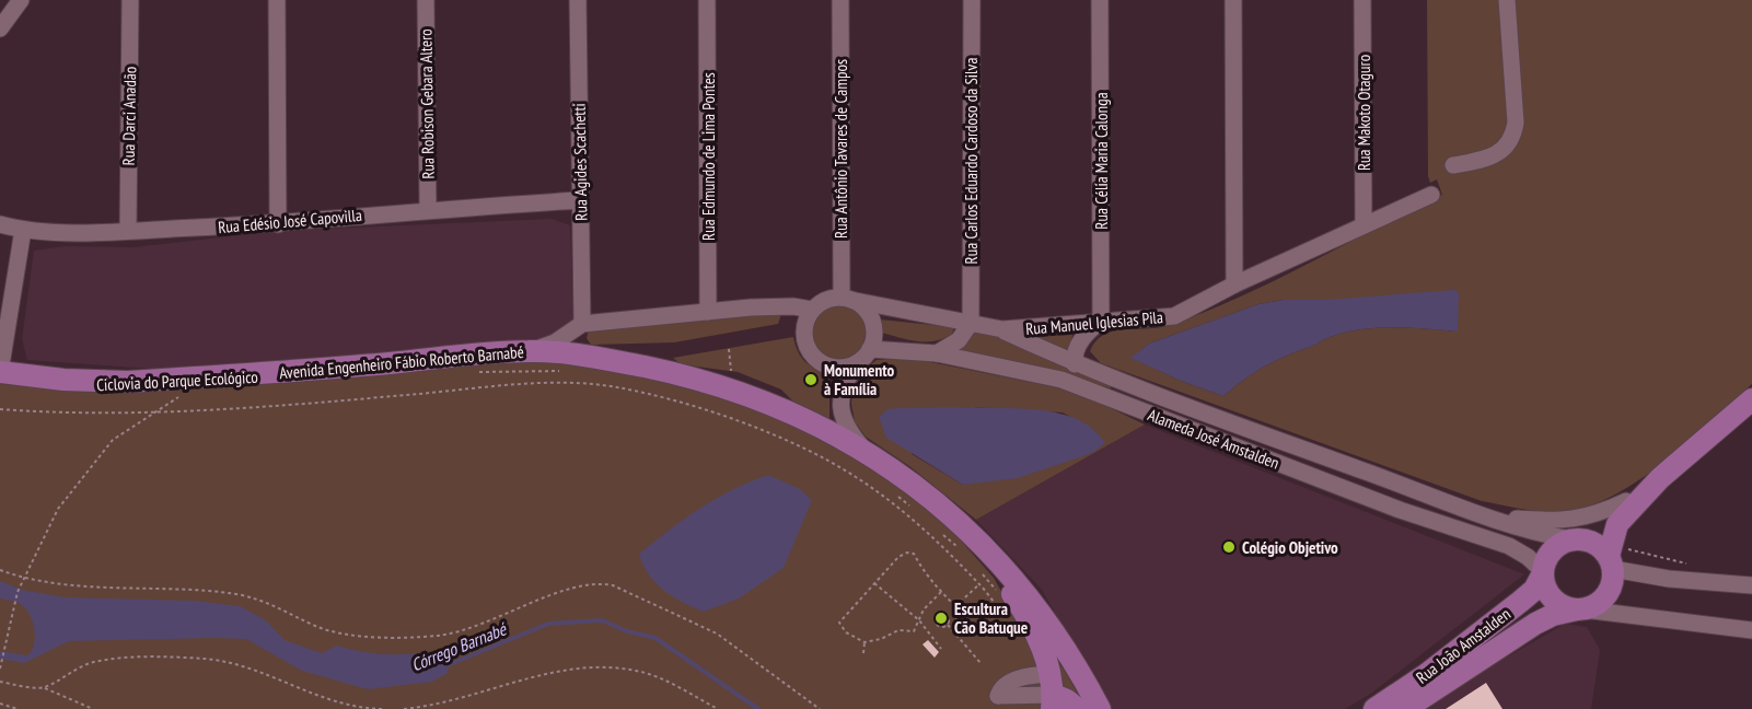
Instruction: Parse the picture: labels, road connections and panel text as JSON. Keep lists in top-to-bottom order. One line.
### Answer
{"streets":{"main road":["Avenida Engenheiro Fábio Roberto Barnabé","Rua João Amstalden"],"street":["Rua Robison Gebara Altero","Rua Makoto Otaguro","Rua Darci Anadão","Rua Antônio Tavares de Campos","Rua Edmundo de Lima Pontes","Rua Carlos Eduardo Cardoso da Silva","Rua Célia Maria Calonga","Rua Agides Scachetti","Rua Edésio José Capovilla","Rua Manuel Iglesias Pila","Alameda José Amstalden"],"path":["Ciclovia do Parque Ecológico"]},"crossings":[["Rua Robison Gebara Altero","Rua Edésio José Capovilla"],["Rua Makoto Otaguro","Rua Manuel Iglesias Pila"],["Rua Darci Anadão","Rua Edésio José Capovilla"],["Rua Antônio Tavares de Campos","Rua Manuel Iglesias Pila"],["Rua Antônio Tavares de Campos","Alameda José Amstalden"],["Rua Carlos Eduardo Cardoso da Silva","Rua Manuel Iglesias Pila"],["Rua Célia Maria Calonga","Rua Manuel Iglesias Pila"],["Rua Agides Scachetti","Rua Edésio José Capovilla"],["Rua Manuel Iglesias Pila","Alameda José Amstalden"],["Alameda José Amstalden","Rua João Amstalden"]],"water":["Córrego Barnabé"],"places":["Monumento à Família","Colégio Objetivo","Escultura Cão Batuque"]}
